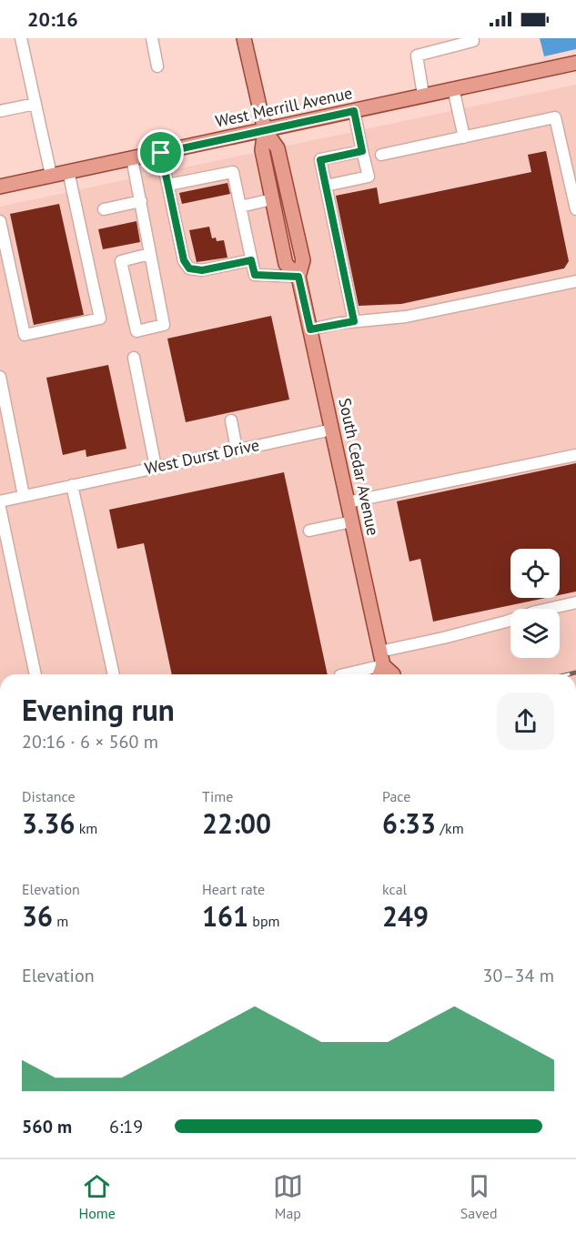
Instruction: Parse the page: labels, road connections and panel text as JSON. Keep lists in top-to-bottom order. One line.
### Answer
{"streets":{"main road":["West Merrill Avenue","South Cedar Avenue"],"street":["West Durst Drive"]},"crossings":[["West Merrill Avenue","South Cedar Avenue"],["West Durst Drive","South Cedar Avenue"]],"page":{"status":"20:16","heading":["Evening run","20:16 · 6 × 560 m"],"stats":[["Distance","3.36 km"],["Time","22:00"],["Pace","6:33 /km"],["Elevation","36 m"],["Heart rate","161 bpm"],["kcal","249"]],"chart":["Elevation","30–34 m"],"list":[{"name":"560 m","note":"6:19"}],"tabs":["Home","Map","Saved"]}}
